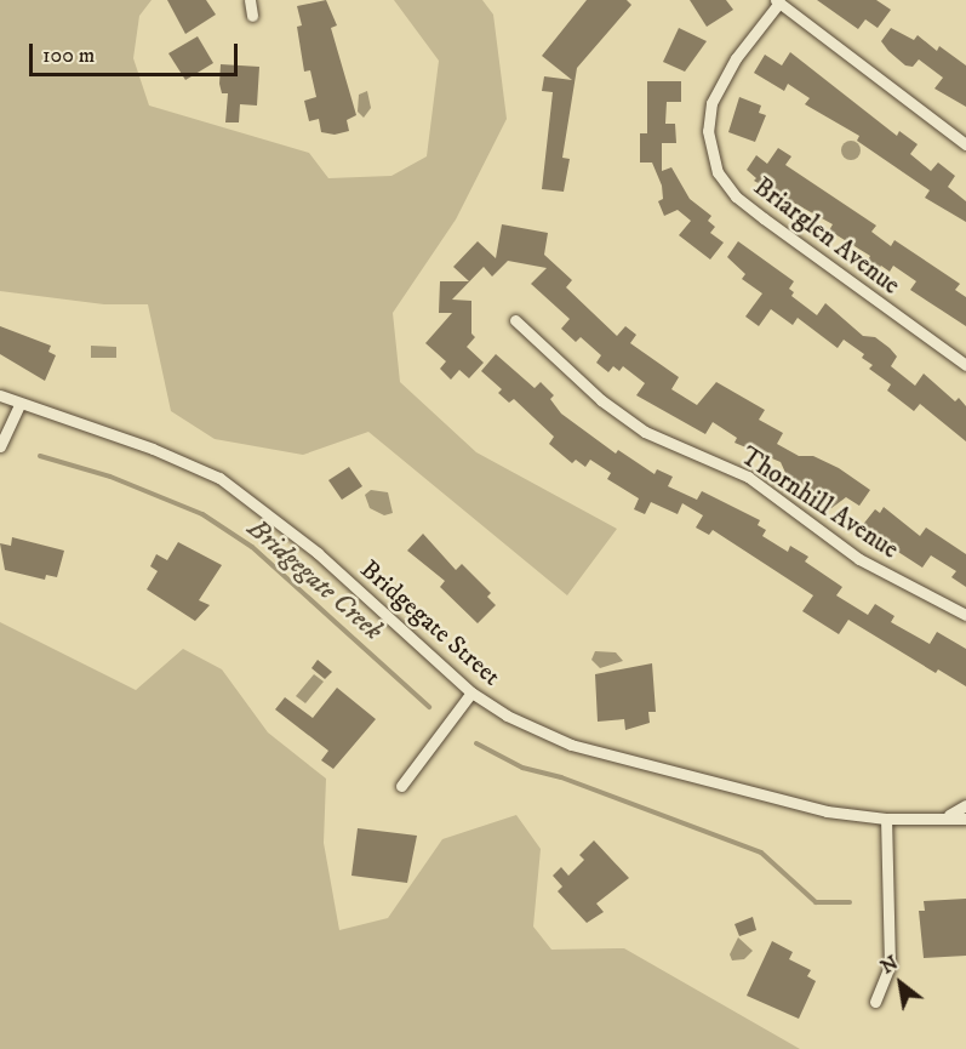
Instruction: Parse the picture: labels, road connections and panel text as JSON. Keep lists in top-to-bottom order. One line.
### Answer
{"streets":{"street":["Briarglen Avenue","Thornhill Avenue","Bridgegate Street"]},"water":["Bridgegate Creek"],"scale_bar":"100 m","north":"top left"}
